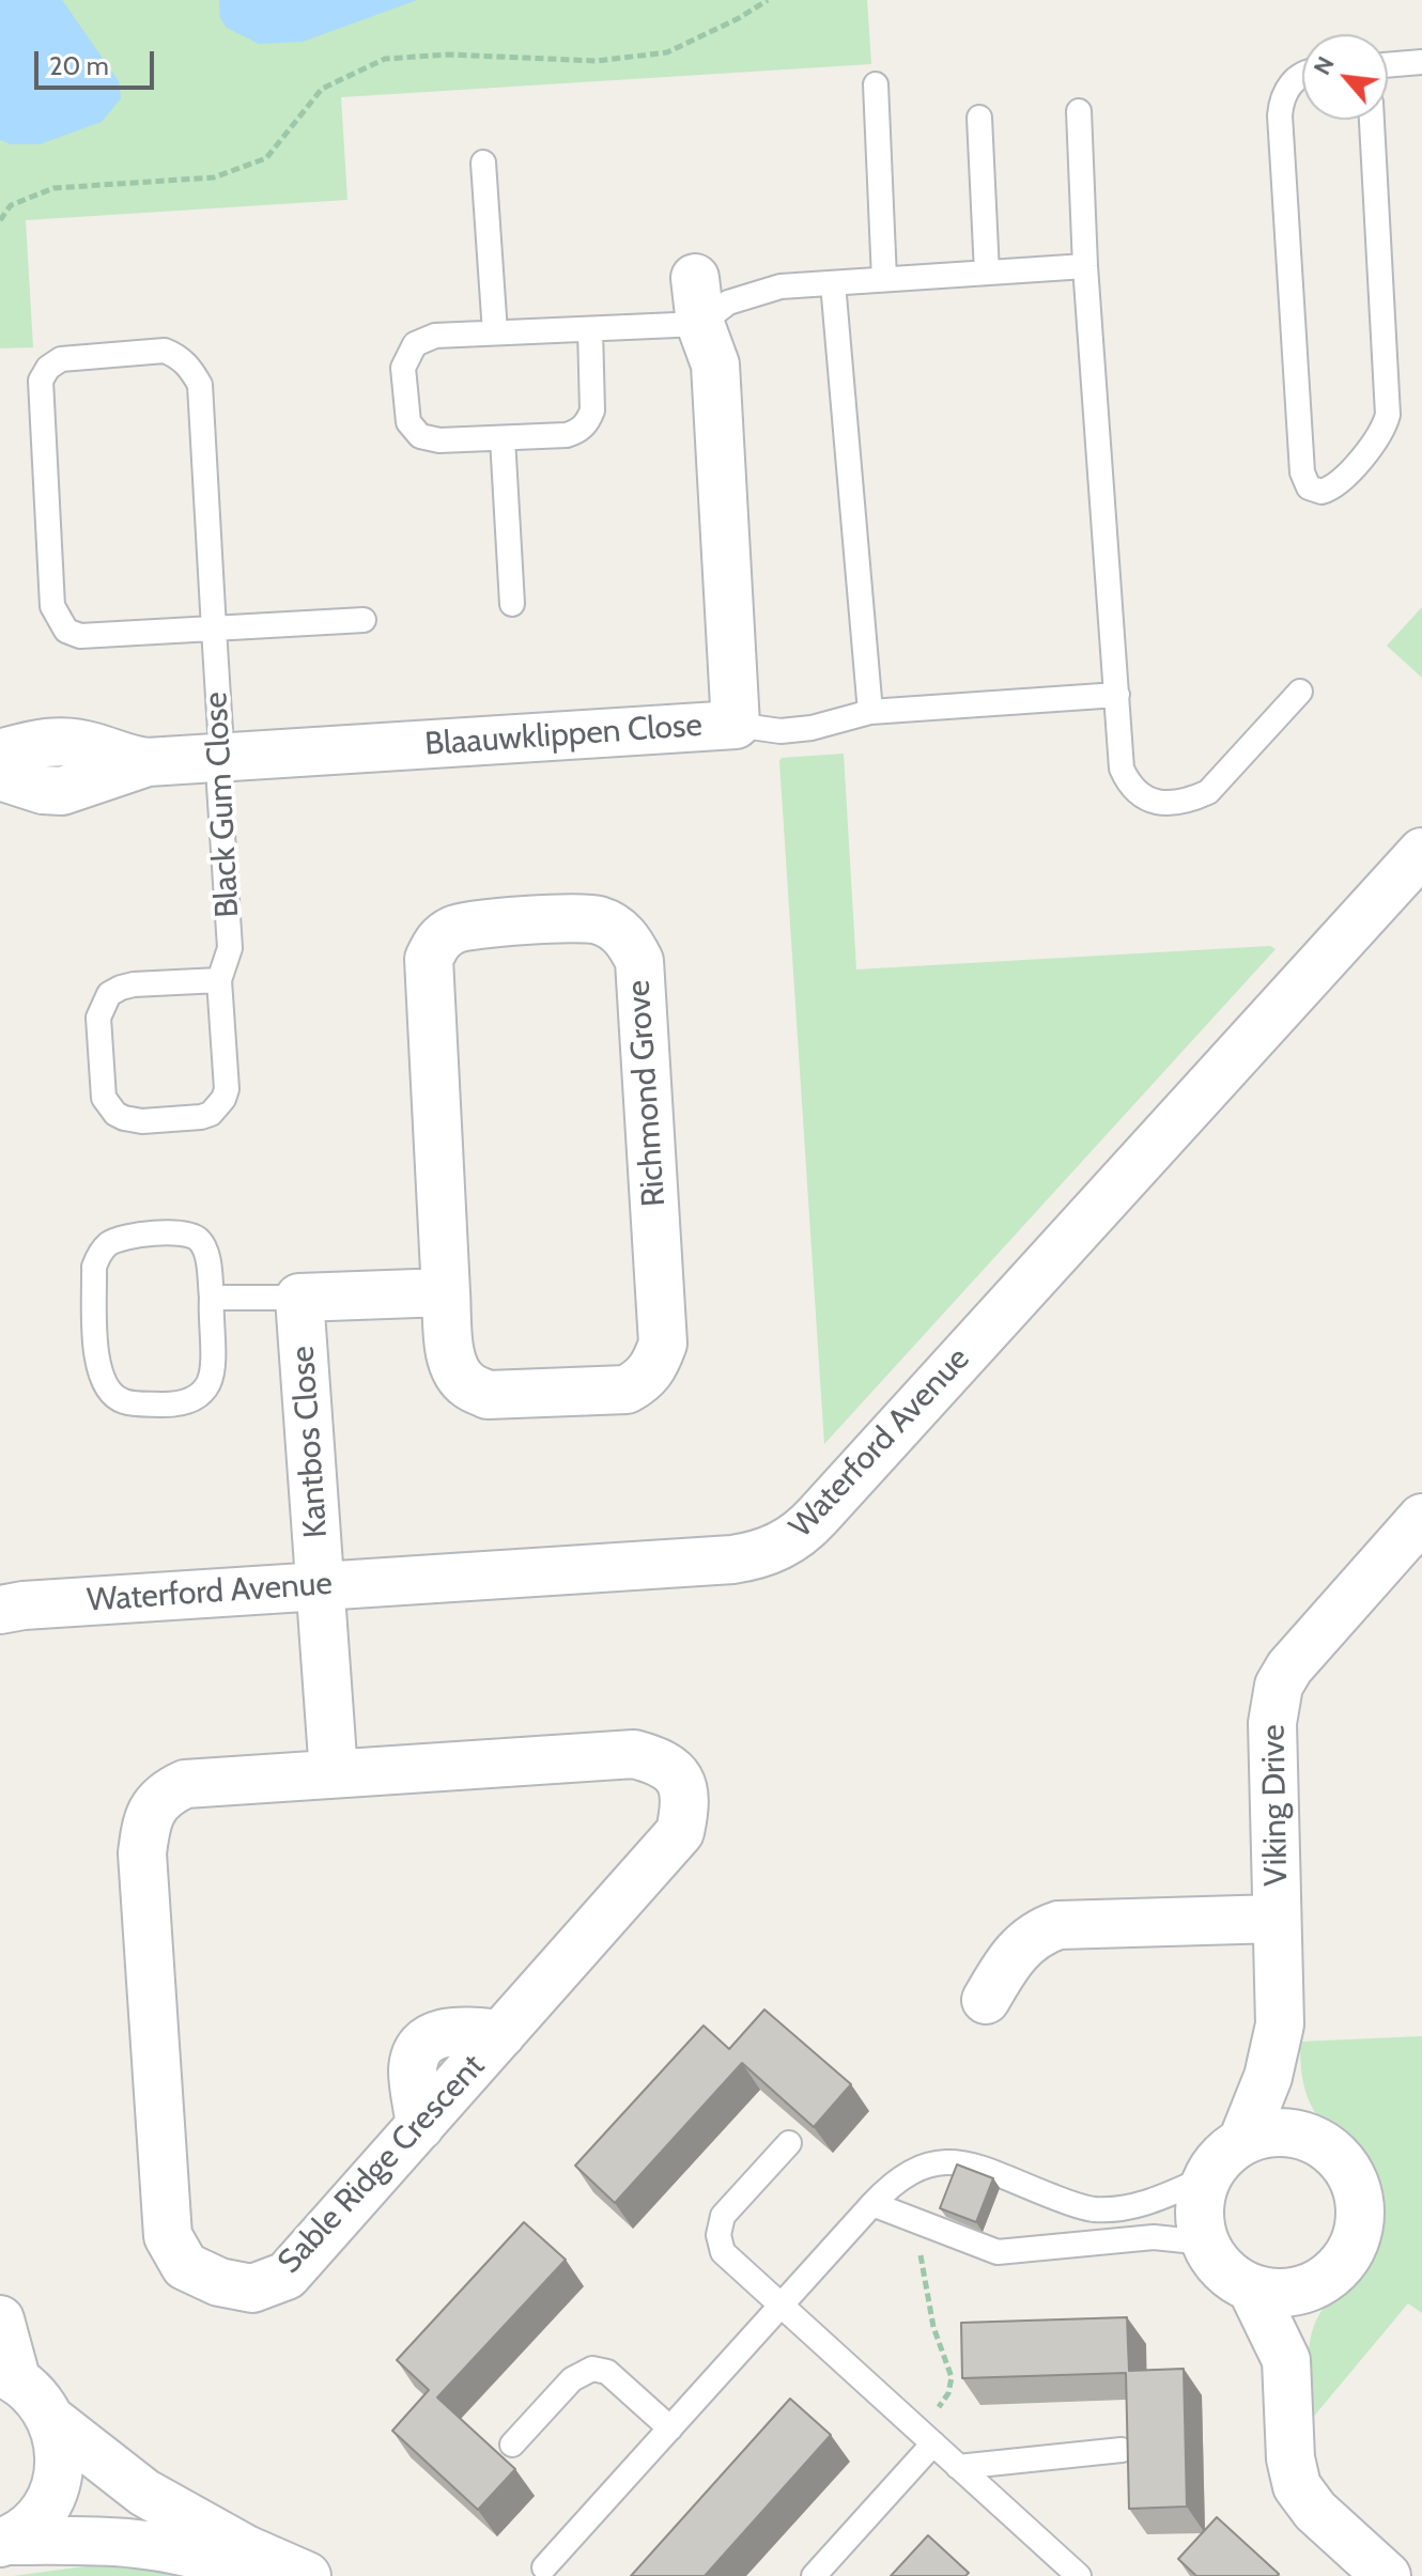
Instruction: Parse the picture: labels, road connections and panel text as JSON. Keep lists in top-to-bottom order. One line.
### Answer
{"streets":{"street":["Blaauwklippen Close","Richmond Grove","Kantbos Close","Waterford Avenue","Viking Drive","Sable Ridge Crescent"],"lane":["Black Gum Close"]},"crossings":[["Blaauwklippen Close","Black Gum Close"],["Kantbos Close","Waterford Avenue"]],"scale_bar":"20 m","north":"top left"}
